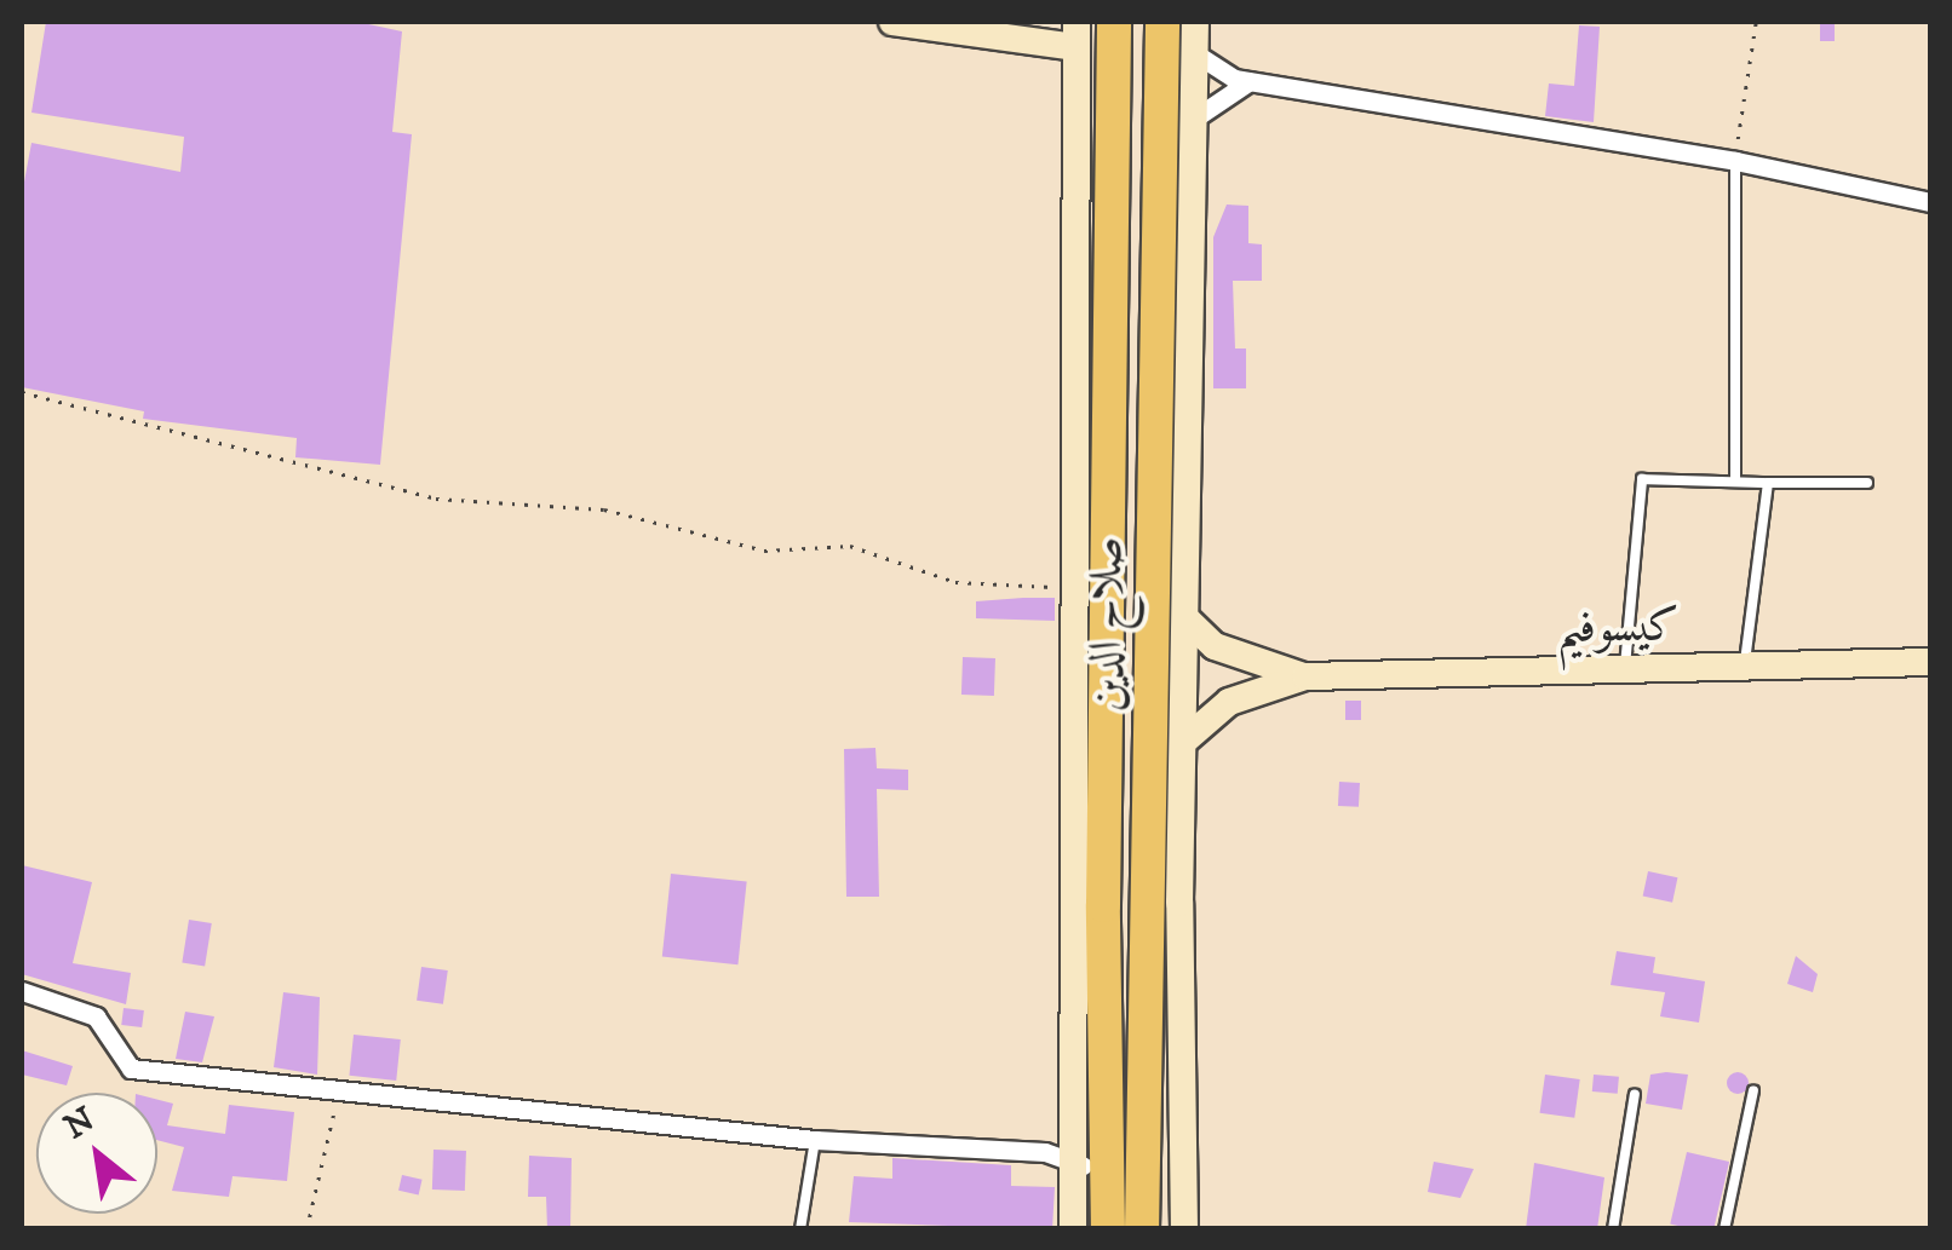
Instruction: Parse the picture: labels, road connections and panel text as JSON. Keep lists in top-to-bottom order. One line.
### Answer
{"streets":{"highway":["صلاح الدين"],"main road":["كيسوفيم"]},"north":"top left"}
